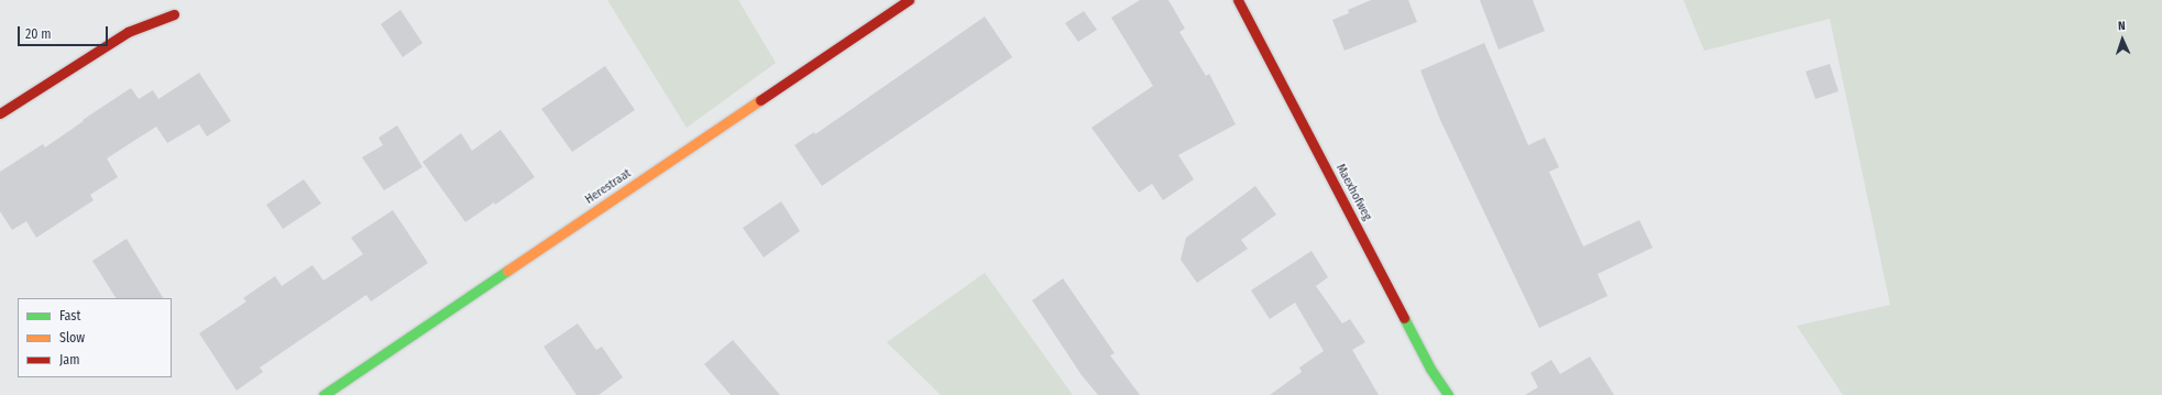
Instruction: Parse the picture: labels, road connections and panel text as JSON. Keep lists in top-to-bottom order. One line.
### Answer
{"streets":{"street":["Herestraat","Maexhofweg"]},"legend":["Fast","Slow","Jam"],"scale_bar":"20 m","north":"top"}
